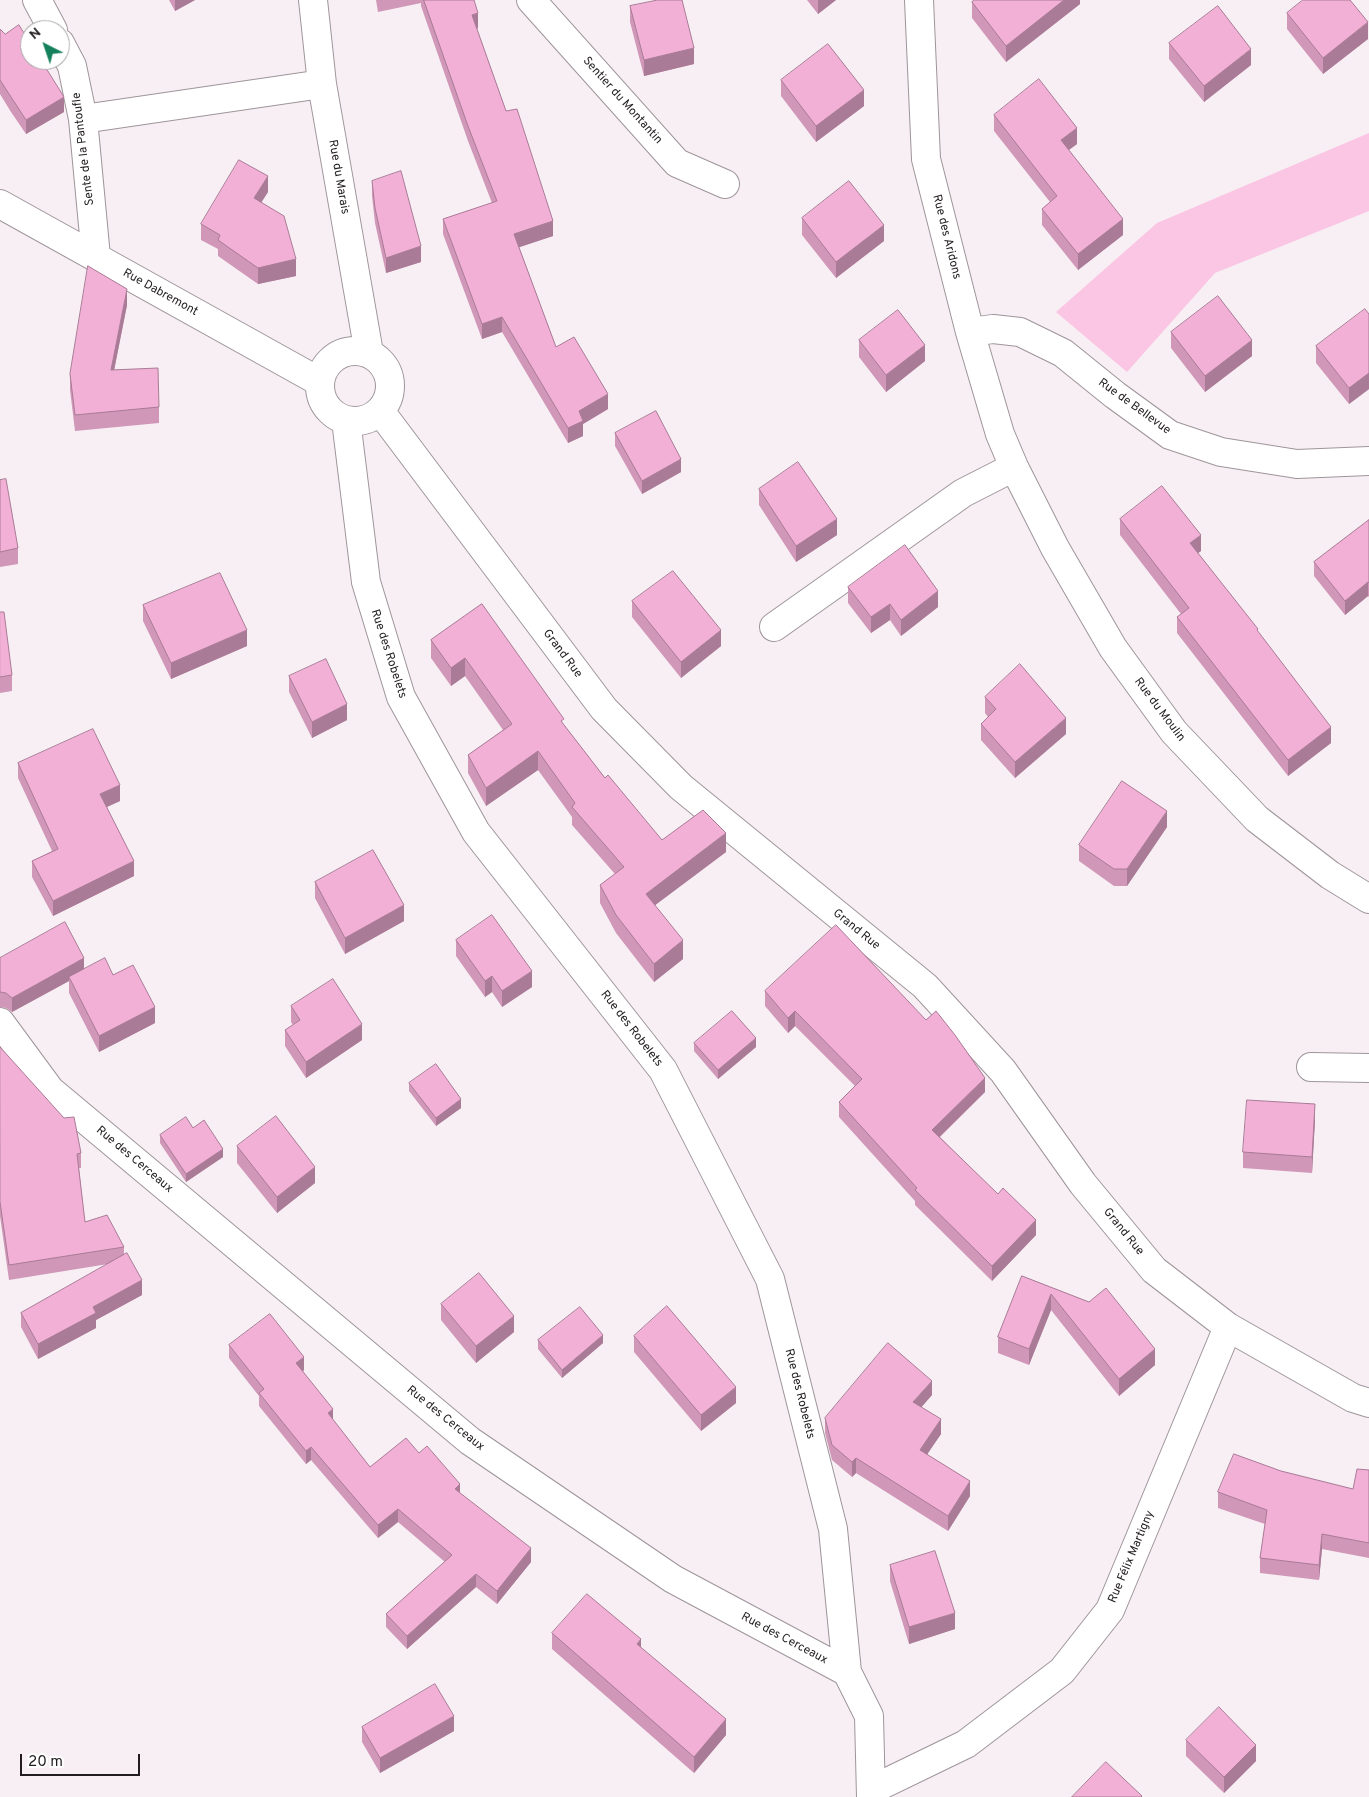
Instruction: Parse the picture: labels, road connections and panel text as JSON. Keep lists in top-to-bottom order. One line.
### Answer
{"streets":{"street":["Sentier du Montantin","Sente de la Pantoufle","Rue du Marais","Rue des Aridons","Rue Dabremont","Rue de Bellevue","Rue des Robelets","Grand Rue","Rue du Moulin","Rue des Cerceaux","Rue Félix Martigny"]},"crossings":[["Sente de la Pantoufle","Rue Dabremont"],["Rue du Marais","Rue Dabremont"],["Rue du Marais","Rue des Robelets"],["Rue du Marais","Grand Rue"],["Rue des Aridons","Rue de Bellevue"],["Rue des Aridons","Rue du Moulin"],["Rue Dabremont","Rue des Robelets"],["Rue Dabremont","Grand Rue"],["Rue des Robelets","Grand Rue"],["Rue des Robelets","Rue des Cerceaux"],["Grand Rue","Rue Félix Martigny"]],"scale_bar":"20 m","north":"top left"}
